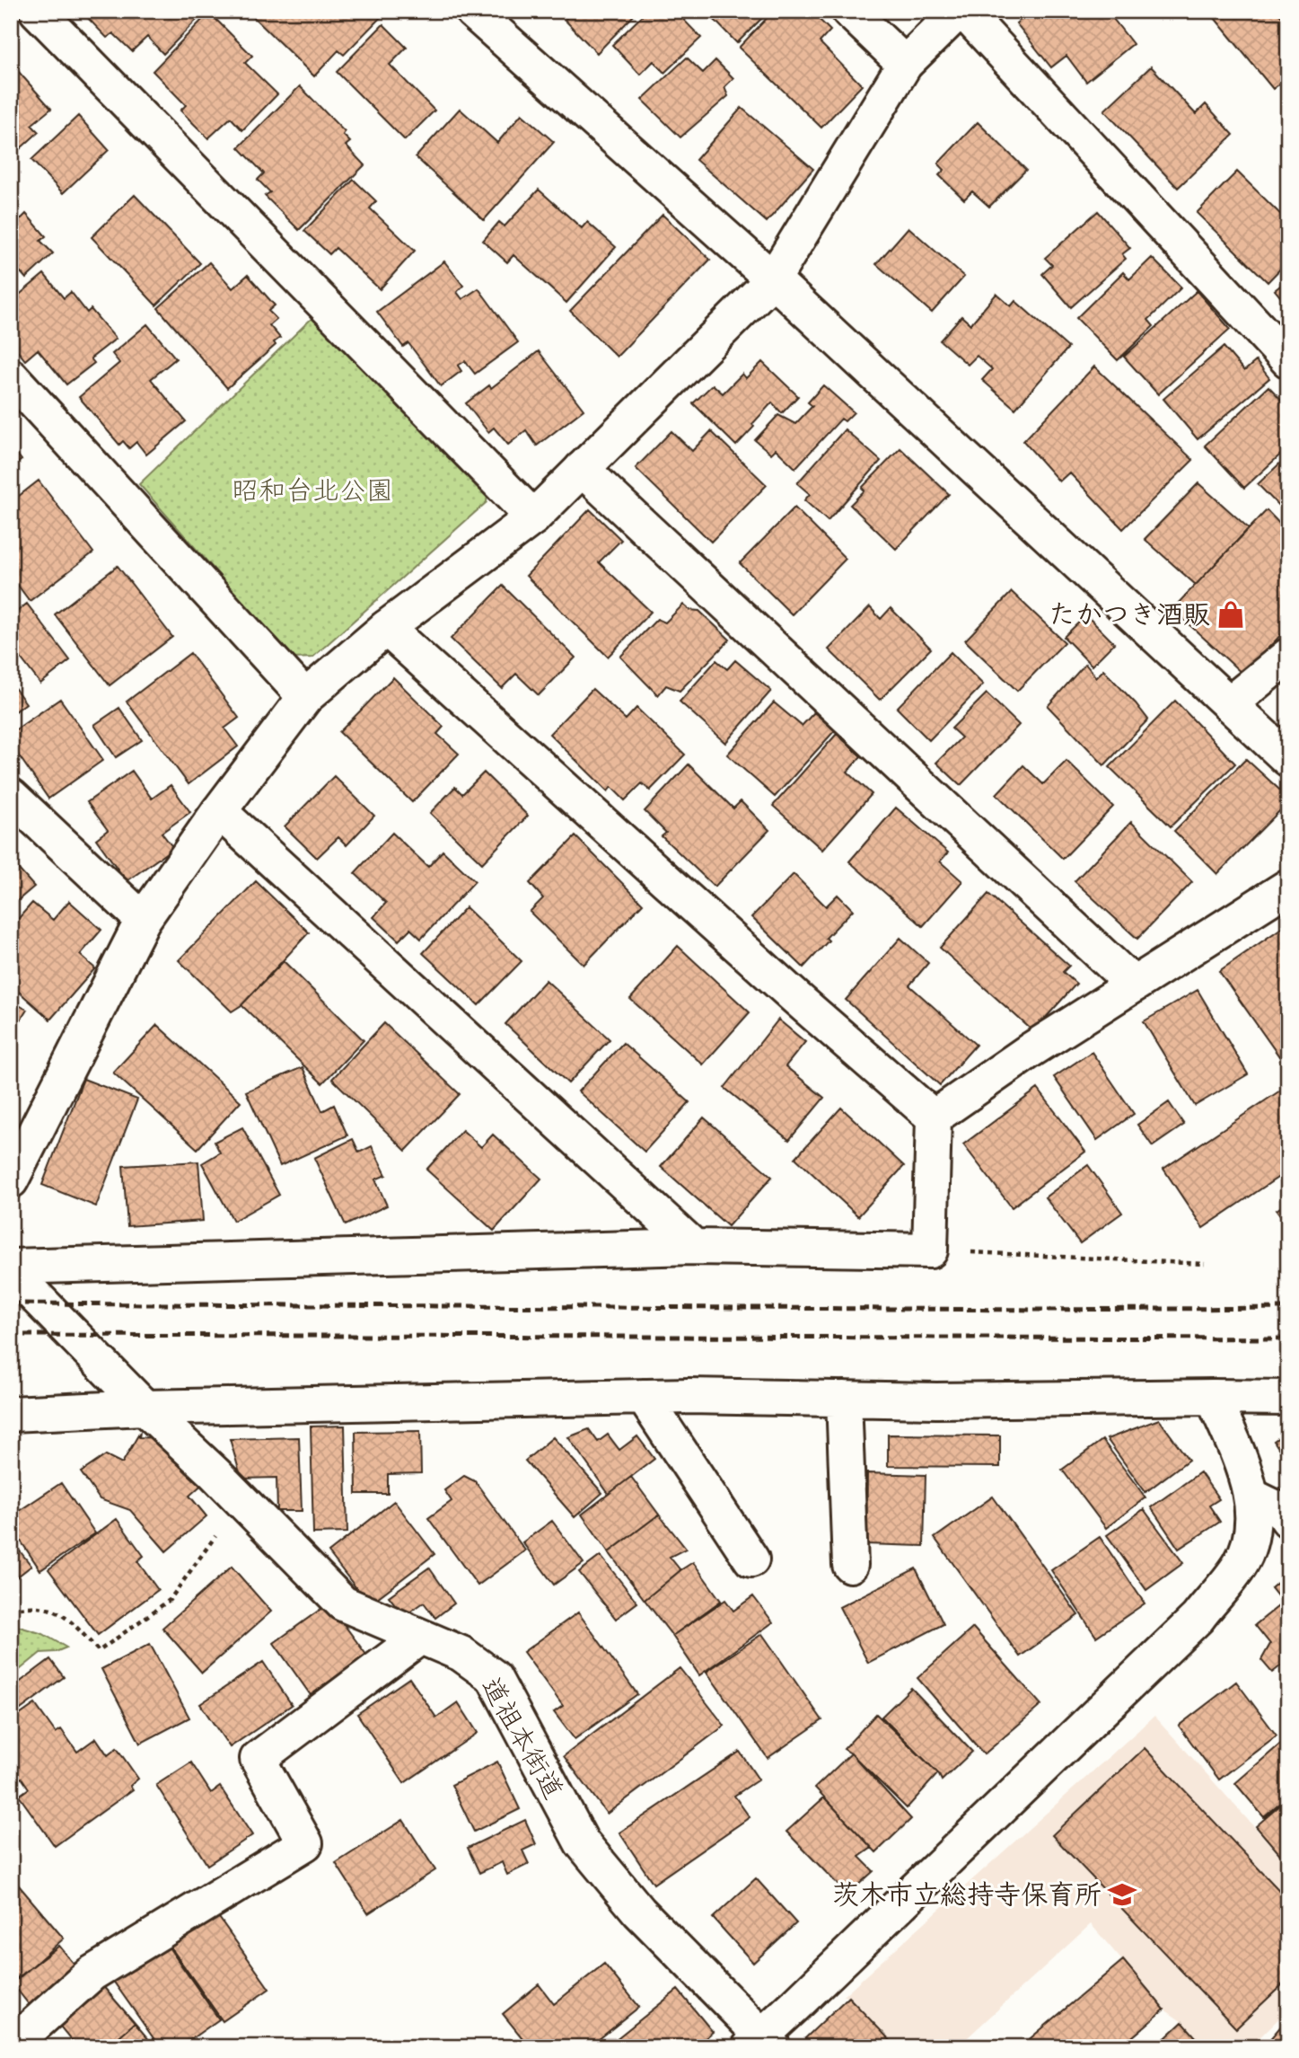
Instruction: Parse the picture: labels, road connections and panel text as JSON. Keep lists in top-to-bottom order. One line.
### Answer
{"streets":{"street":["道祖本街道"]},"parks":["昭和台北公園"],"places":{"shop":["たかつき酒販"],"school or university":["茨木市立総持寺保育所"]}}
